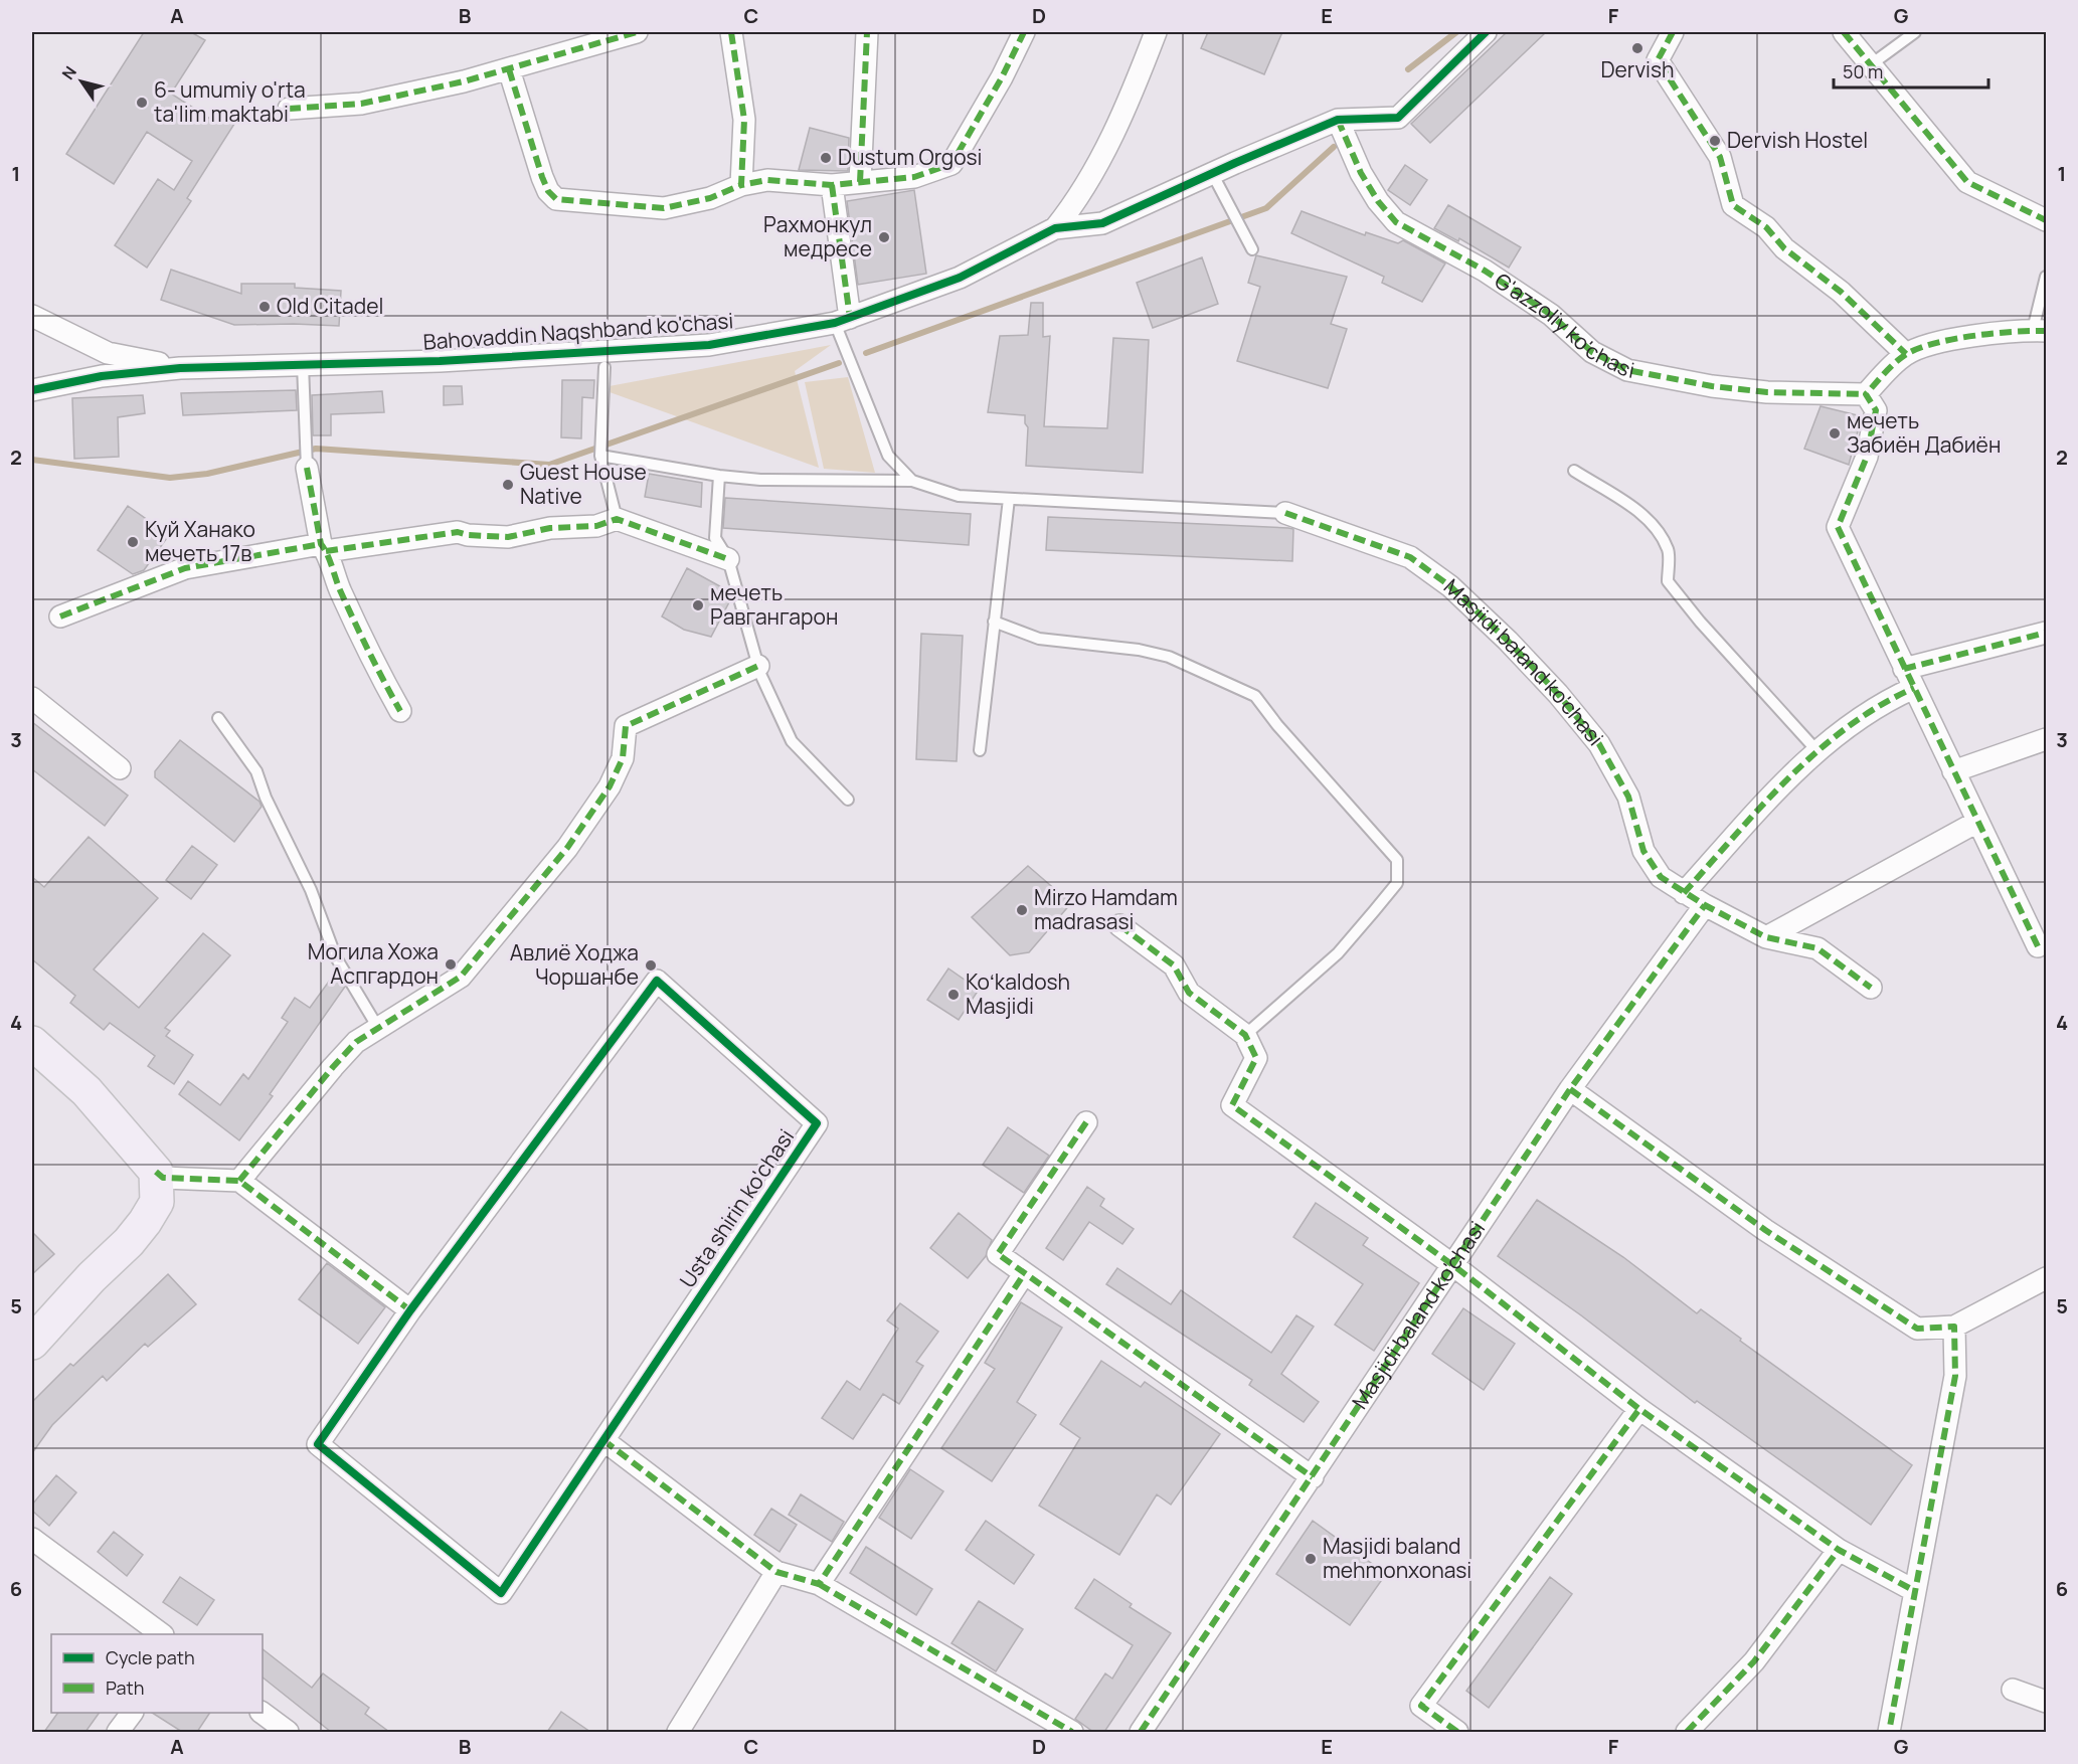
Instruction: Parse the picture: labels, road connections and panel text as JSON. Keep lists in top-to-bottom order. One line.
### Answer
{"streets":{"street":["G'azzoliy ko'chasi","Bahovaddin Naqshband ko'chasi","Masjidi baland ko'chasi","Usta shirin ko'chasi"]},"crossings":[["G'azzoliy ko'chasi","Bahovaddin Naqshband ko'chasi"]],"places":["Dervish","6- umumiy o'rta ta'lim maktabi","Dervish Hostel","Dustum Orgosi","Рахмонкул медресе","Old Citadel","мечеть Забиён Дабиён","Guest House Native","Куй Ханако мечеть 17в","мечеть Равгангарон","Mirzo Hamdam madrasasi","Могила Хожа Аспгардон","Авлиё Ходжа Чоршанбе","Koʻkaldosh Masjidi","Masjidi baland mehmonxonasi"],"legend":["Cycle path","Path"],"scale_bar":"50 m","north":"top left","grid":{"columns":["A","B","C","D","E","F","G"],"rows":["1","2","3","4","5","6"]}}
